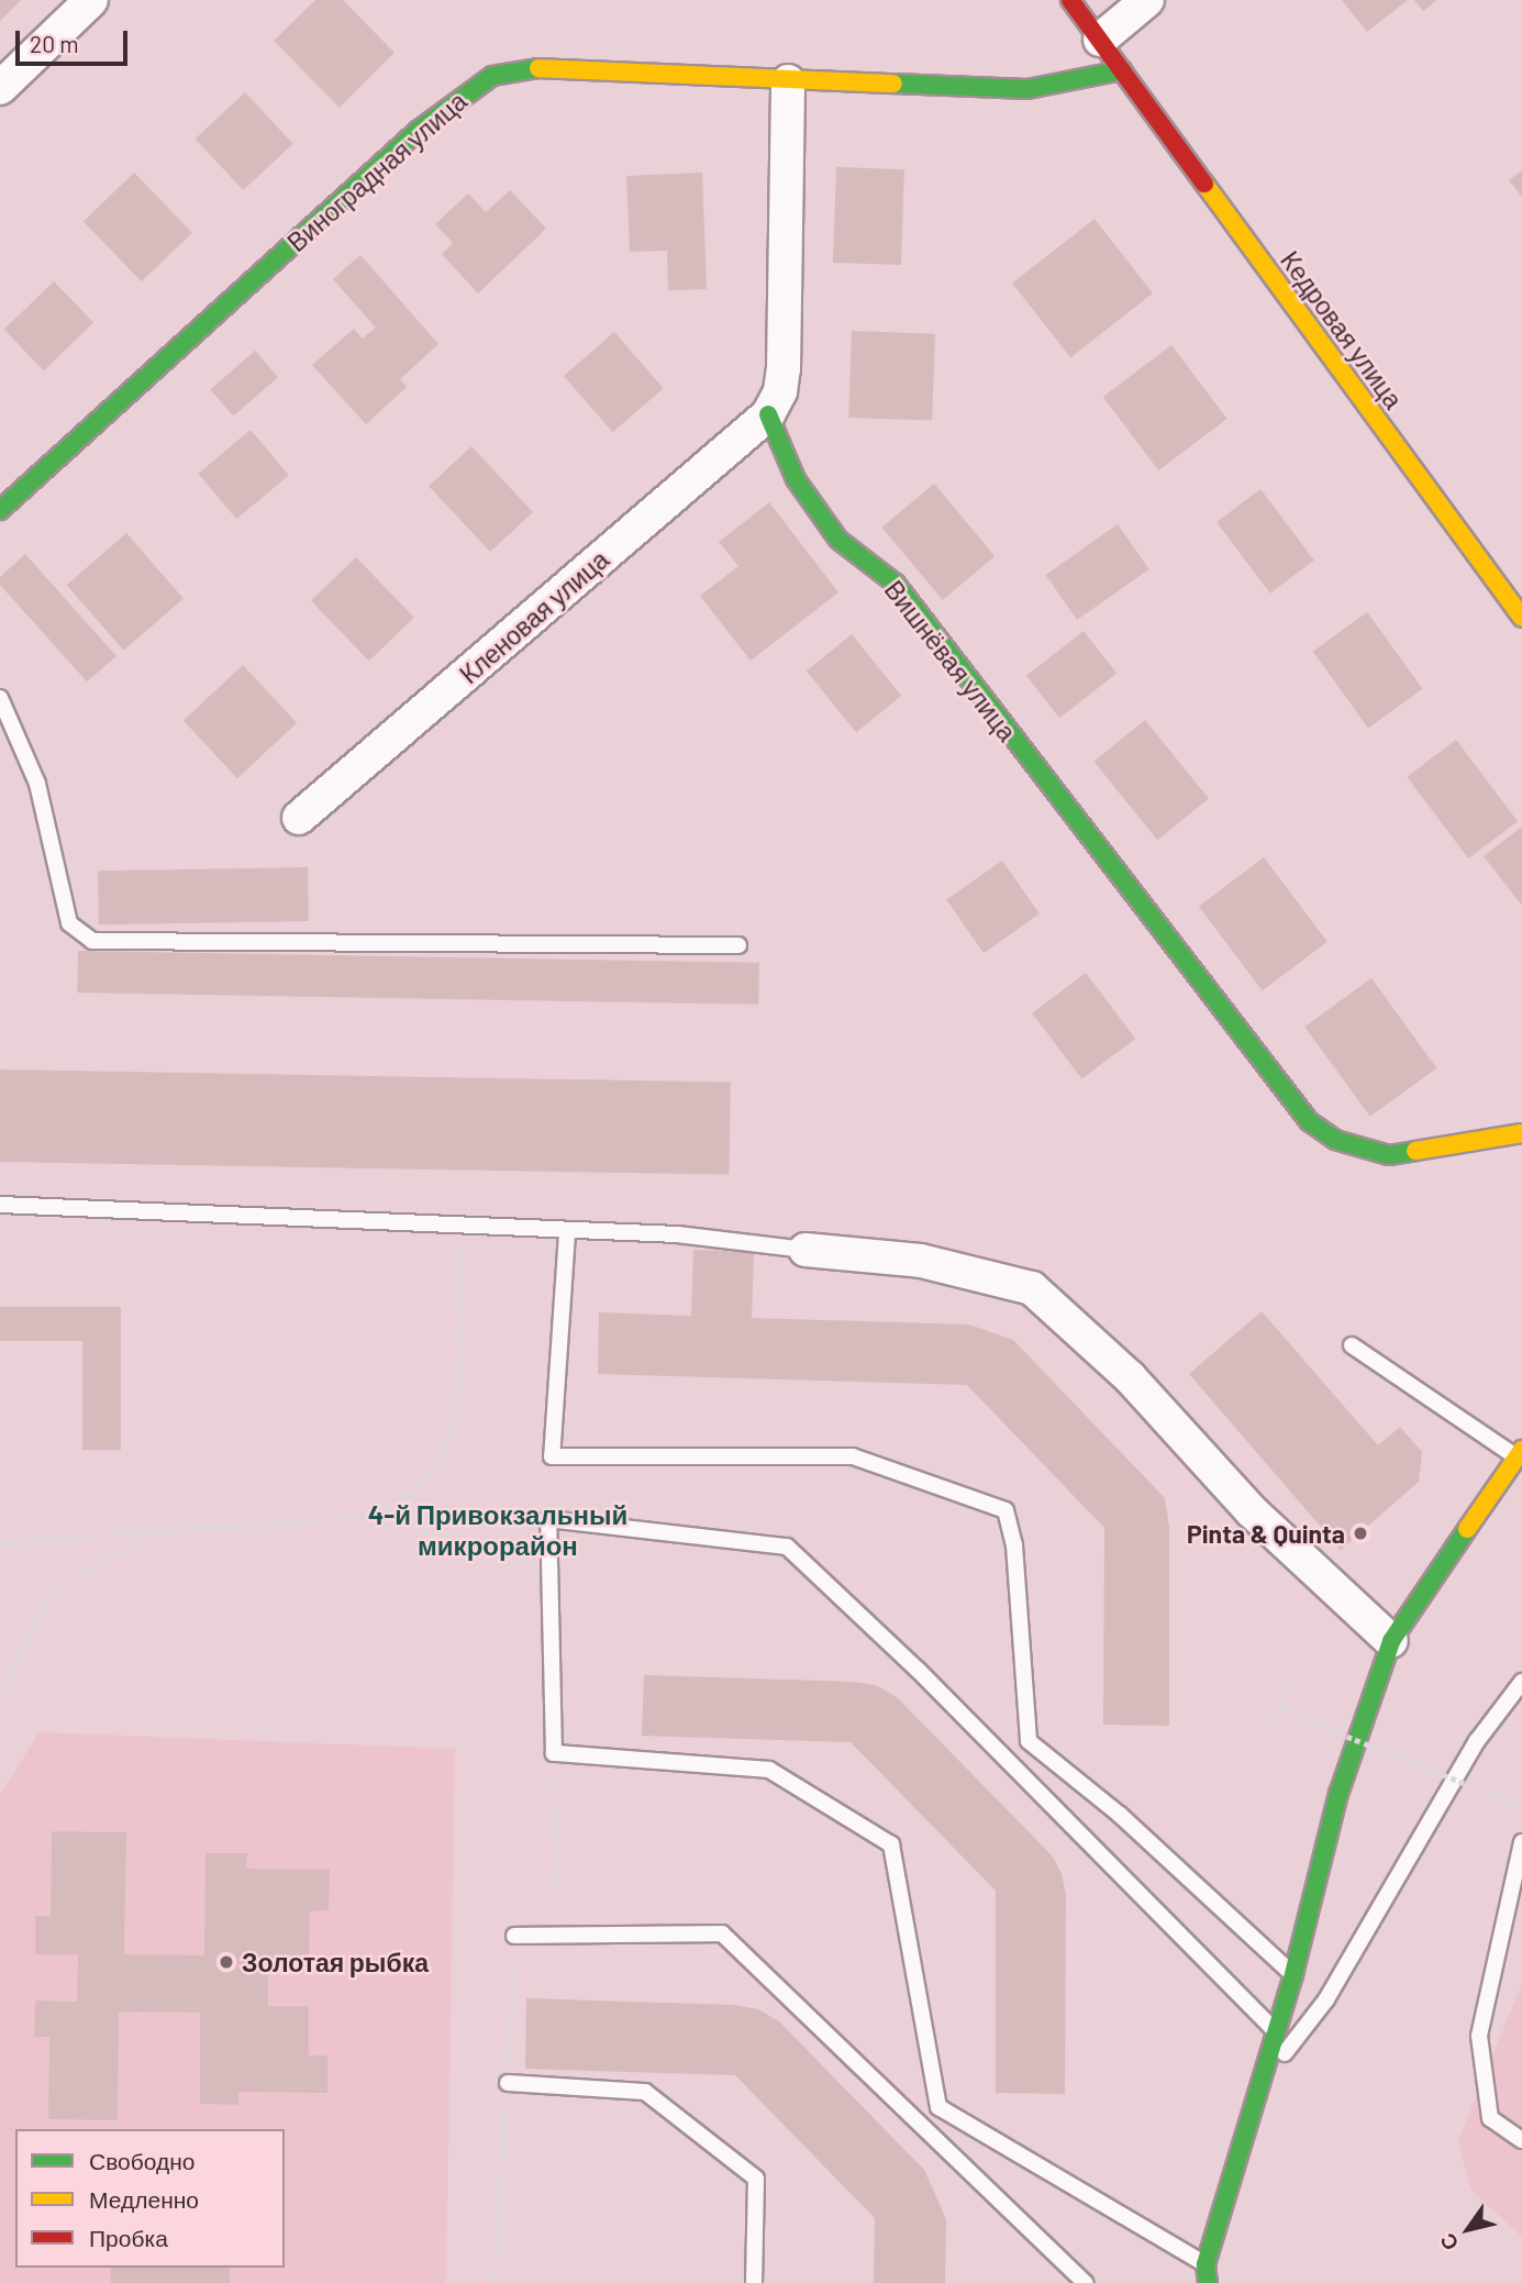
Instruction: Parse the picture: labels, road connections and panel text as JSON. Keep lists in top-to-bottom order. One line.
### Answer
{"streets":{"street":["Виноградная улица","Кедровая улица","Кленовая улица","Вишнёвая улица"]},"crossings":[["Виноградная улица","Кедровая улица"],["Кленовая улица","Вишнёвая улица"]],"districts":["4-й Привокзальный микрорайон"],"places":["Pinta & Quinta","Золотая рыбка"],"legend":["Свободно","Медленно","Пробка"],"scale_bar":"20 m","north":"bottom left"}
